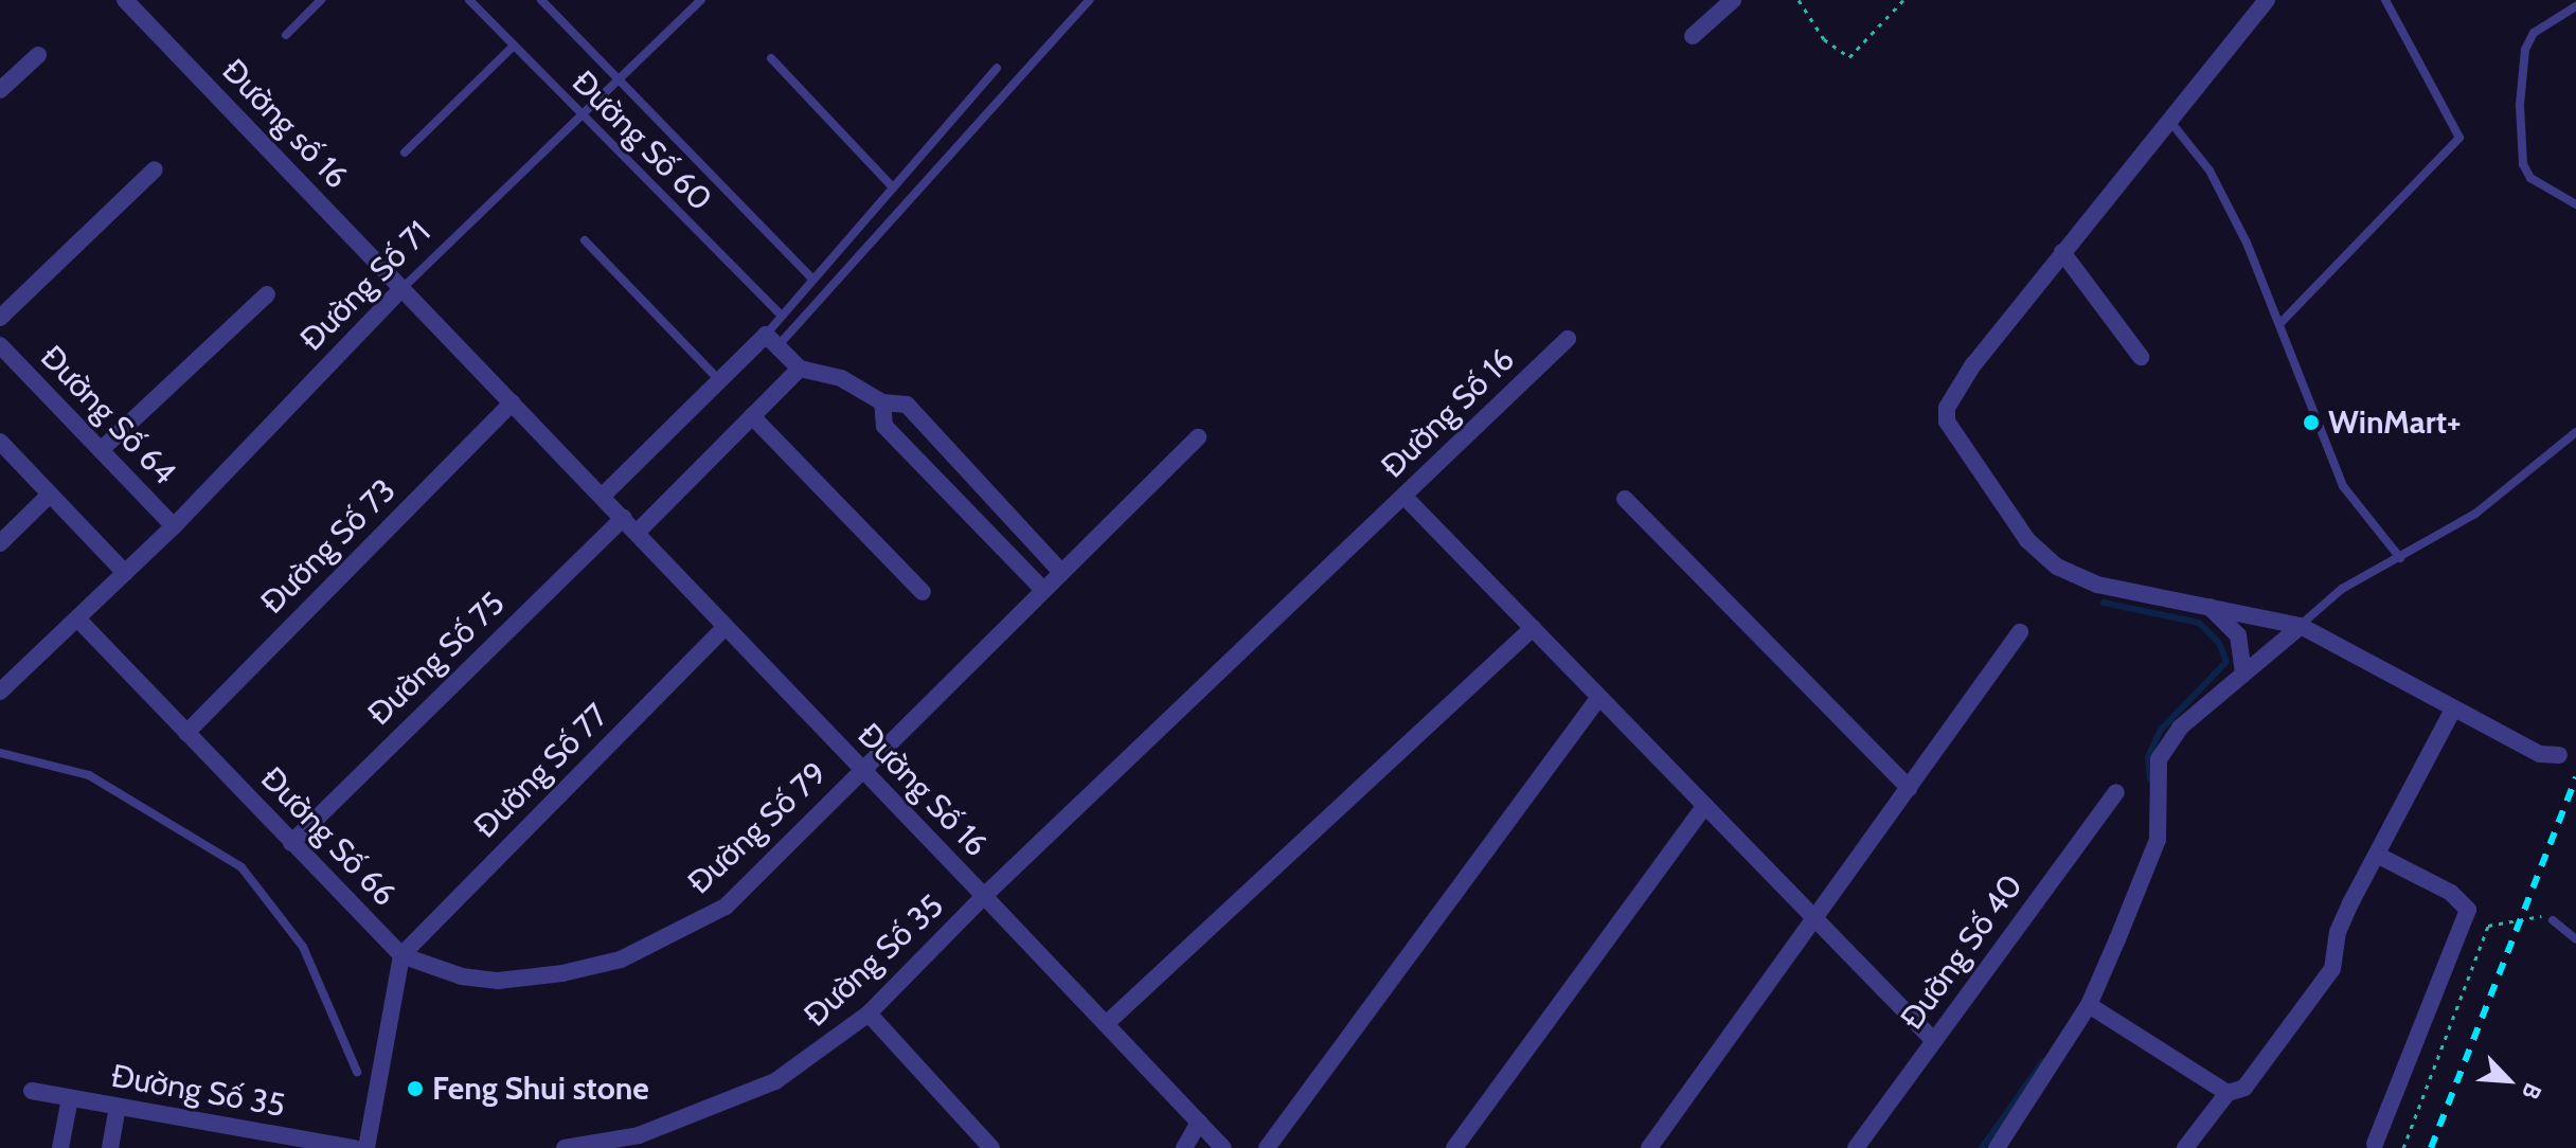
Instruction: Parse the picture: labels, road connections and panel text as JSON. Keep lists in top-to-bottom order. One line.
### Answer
{"streets":{"street":["Đường số 16","Đường Số 71","Đường Số 16","Đường Số 64","Đường Số 73","Đường Số 75","Đường Số 77","Đường Số 79","Đường Số 66","Đường Số 40","Đường Số 35"],"lane":["Đường Số 60"]},"crossings":[["Đường số 16","Đường Số 71"],["Đường số 16","Đường Số 16"],["Đường Số 60","Đường Số 71"],["Đường Số 71","Đường Số 16"],["Đường Số 71","Đường Số 64"],["Đường Số 71","Đường Số 66"],["Đường Số 16","Đường Số 73"],["Đường Số 16","Đường Số 75"],["Đường Số 16","Đường Số 77"],["Đường Số 16","Đường Số 79"],["Đường Số 16","Đường Số 35"],["Đường Số 73","Đường Số 66"],["Đường Số 75","Đường Số 66"],["Đường Số 77","Đường Số 79"],["Đường Số 77","Đường Số 66"],["Đường Số 79","Đường Số 66"]],"places":["WinMart+","Feng Shui stone"],"north":"bottom right"}
